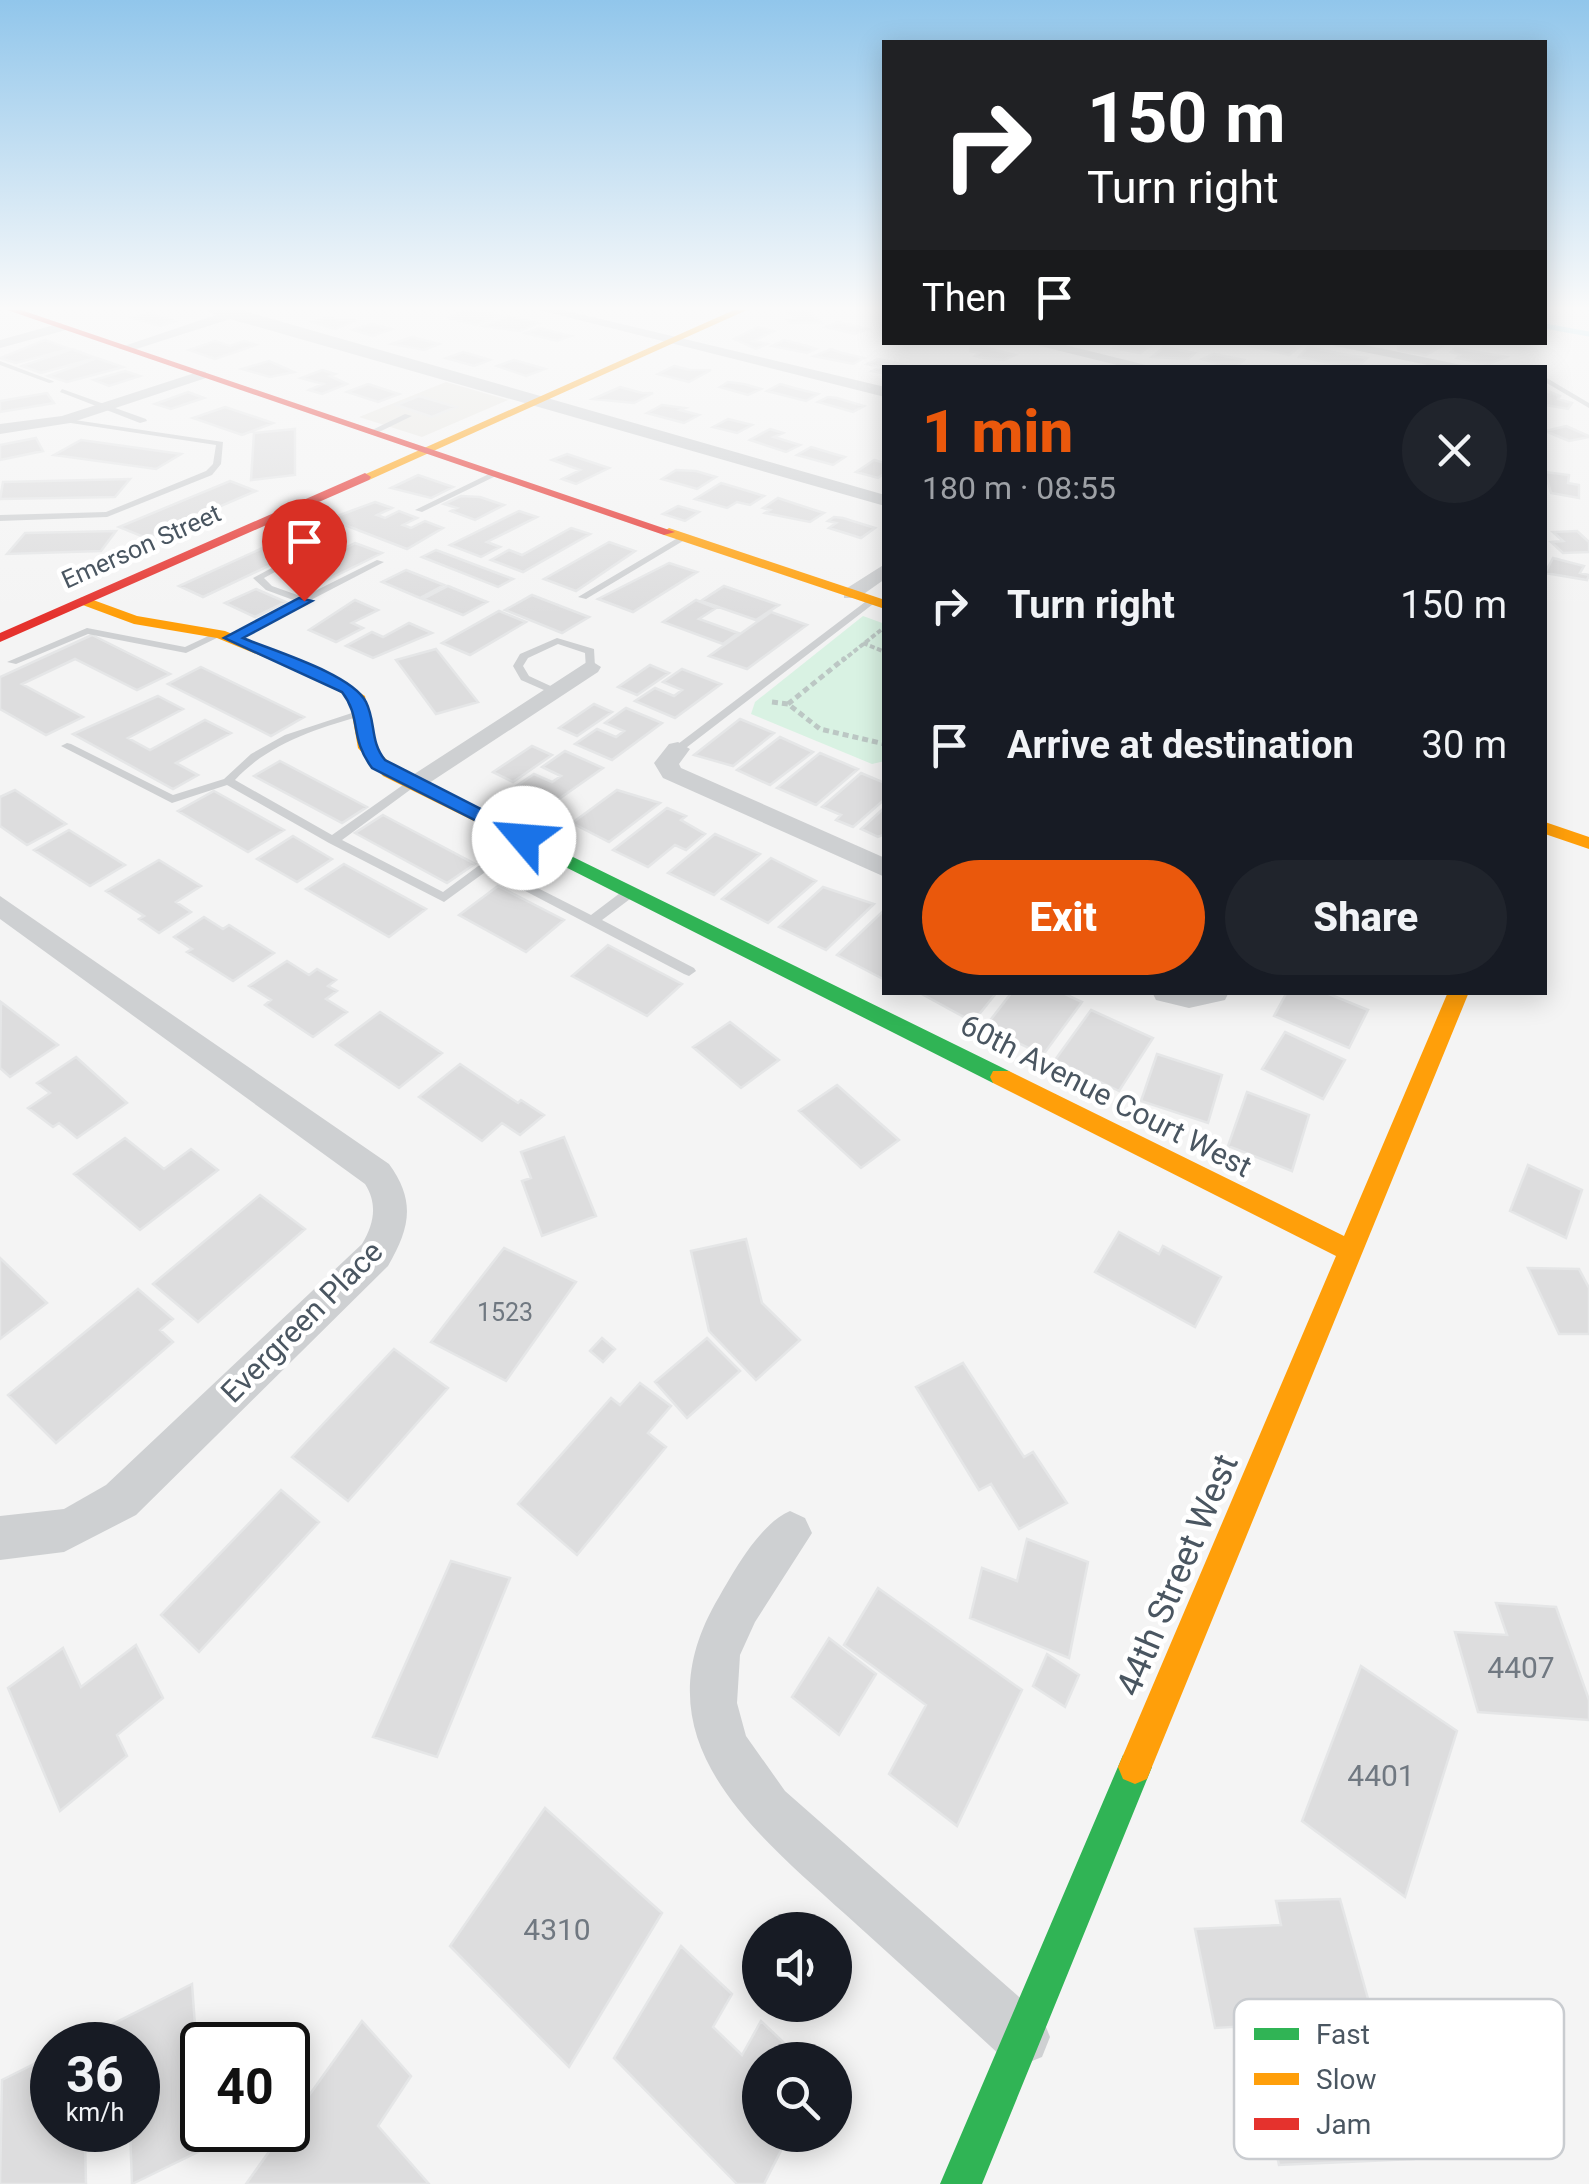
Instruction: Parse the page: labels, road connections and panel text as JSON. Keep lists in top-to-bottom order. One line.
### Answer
{"streets":{"street":["Emerson Street","60th Avenue Court West","Evergreen Place","44th Street West"]},"crossings":[["60th Avenue Court West","44th Street West"]],"house_numbers":["1523","4407","4401","4310"],"legend":["Fast","Slow","Jam"],"page":{"turn":["150 m","Turn right"],"then":"Then","heading":["1 min","180 m · 08:55"],"list":[{"name":"Turn right","value":"150 m"},{"name":"Arrive at destination","value":"30 m"}],"buttons":["Exit","Share"],"speed":"36 km/h","limit":"40"}}
